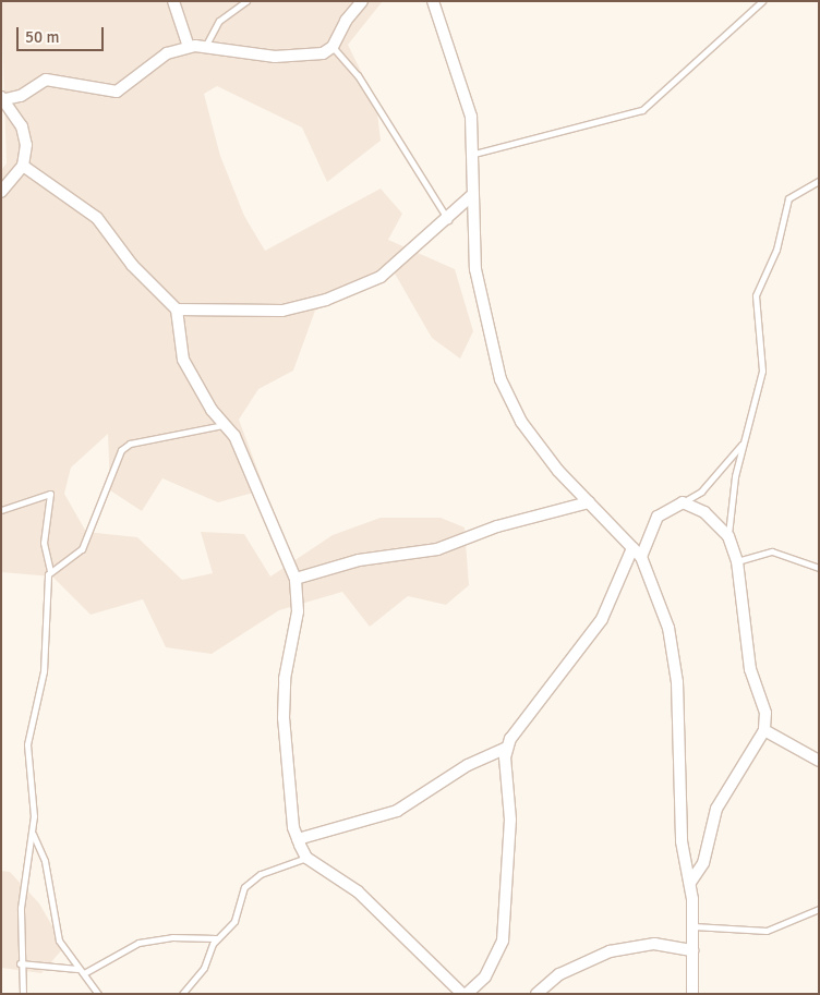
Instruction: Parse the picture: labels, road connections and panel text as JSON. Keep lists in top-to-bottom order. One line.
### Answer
{"scale_bar":"50 m"}
